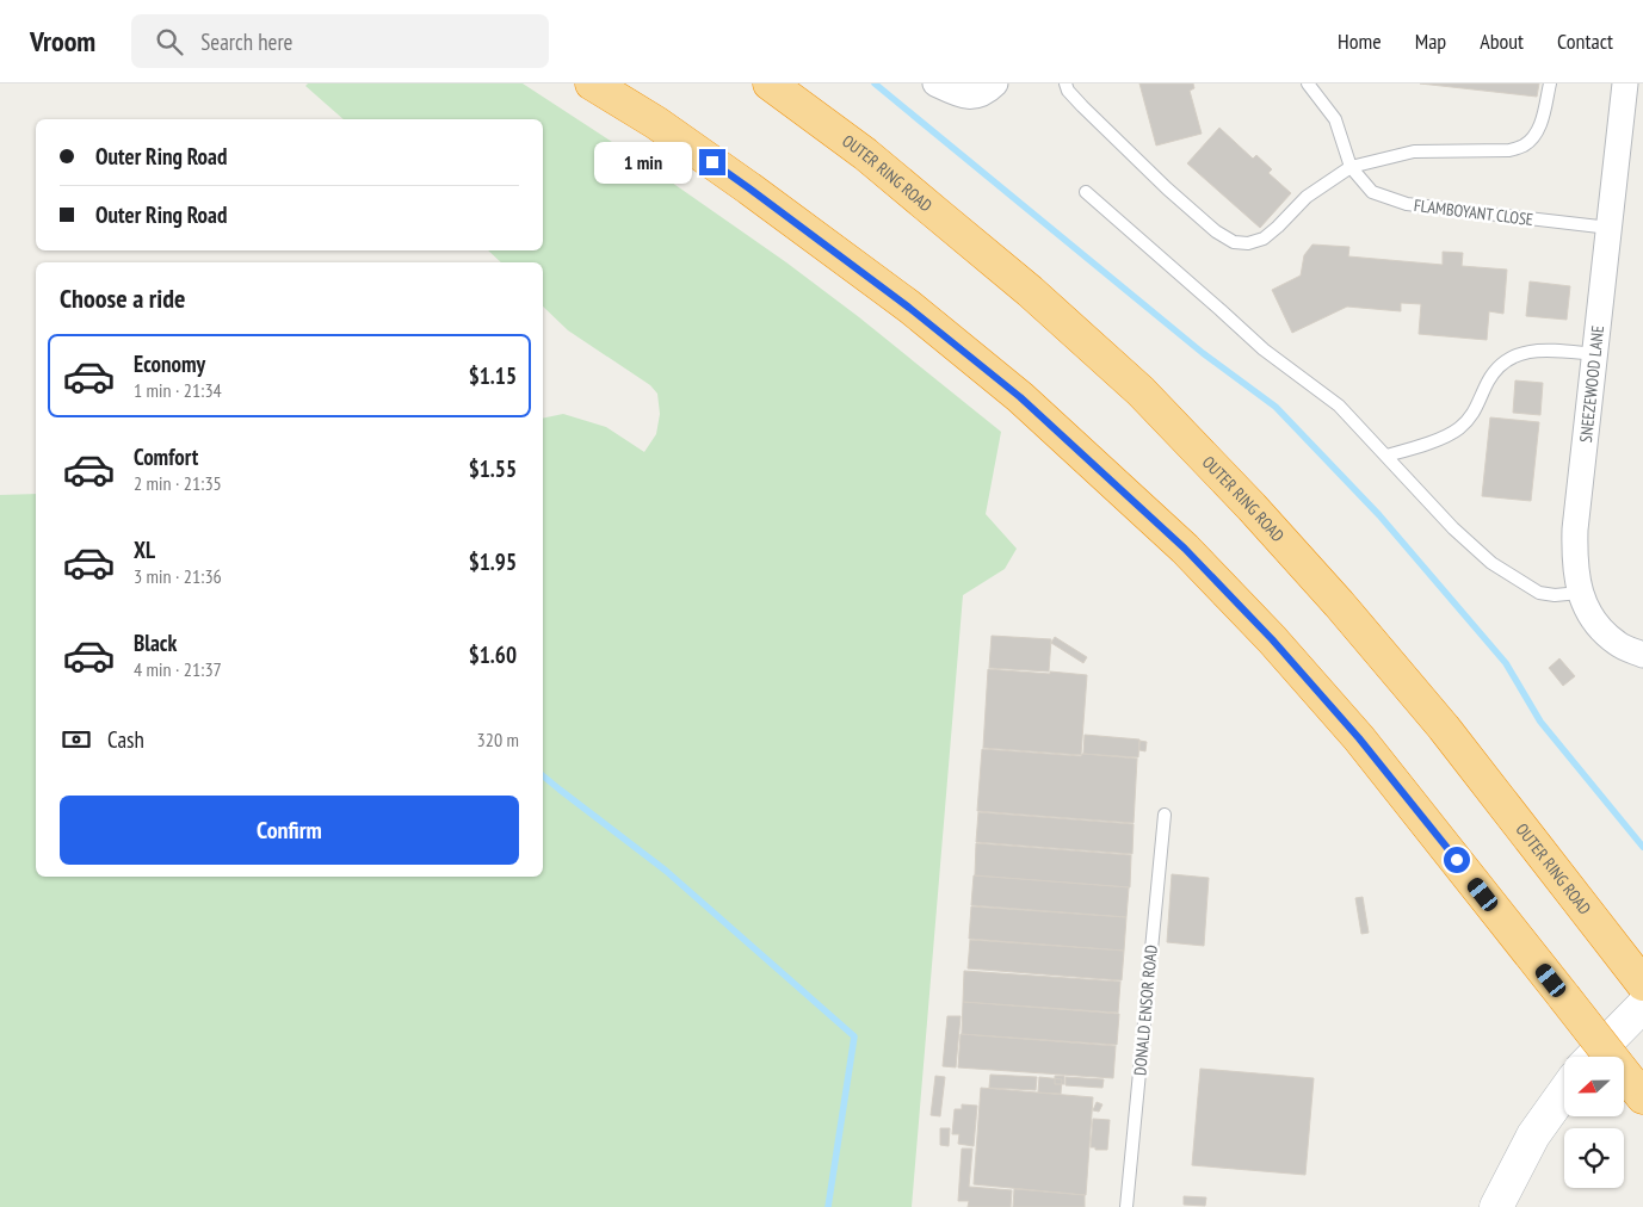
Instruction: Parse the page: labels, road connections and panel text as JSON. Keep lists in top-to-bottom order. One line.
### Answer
{"streets":{"highway":["OUTER RING ROAD"],"street":["SNEEZEWOOD LANE"],"lane":["FLAMBOYANT CLOSE","DONALD ENSOR ROAD"]},"crossings":[["FLAMBOYANT CLOSE","SNEEZEWOOD LANE"]],"north":"left","page":{"header":"Vroom","search":"Search here","nav":["Home","Map","About","Contact"],"banner":["Outer Ring Road","Outer Ring Road"],"bubble":"1 min","heading":"Choose a ride","list":[{"name":"Economy","note":"1 min · 21:34","value":"$1.15"},{"name":"Comfort","note":"2 min · 21:35","value":"$1.55"},{"name":"XL","note":"3 min · 21:36","value":"$1.95"},{"name":"Black","note":"4 min · 21:37","value":"$1.60"}],"pay":["Cash","320 m"],"buttons":"Confirm"}}
